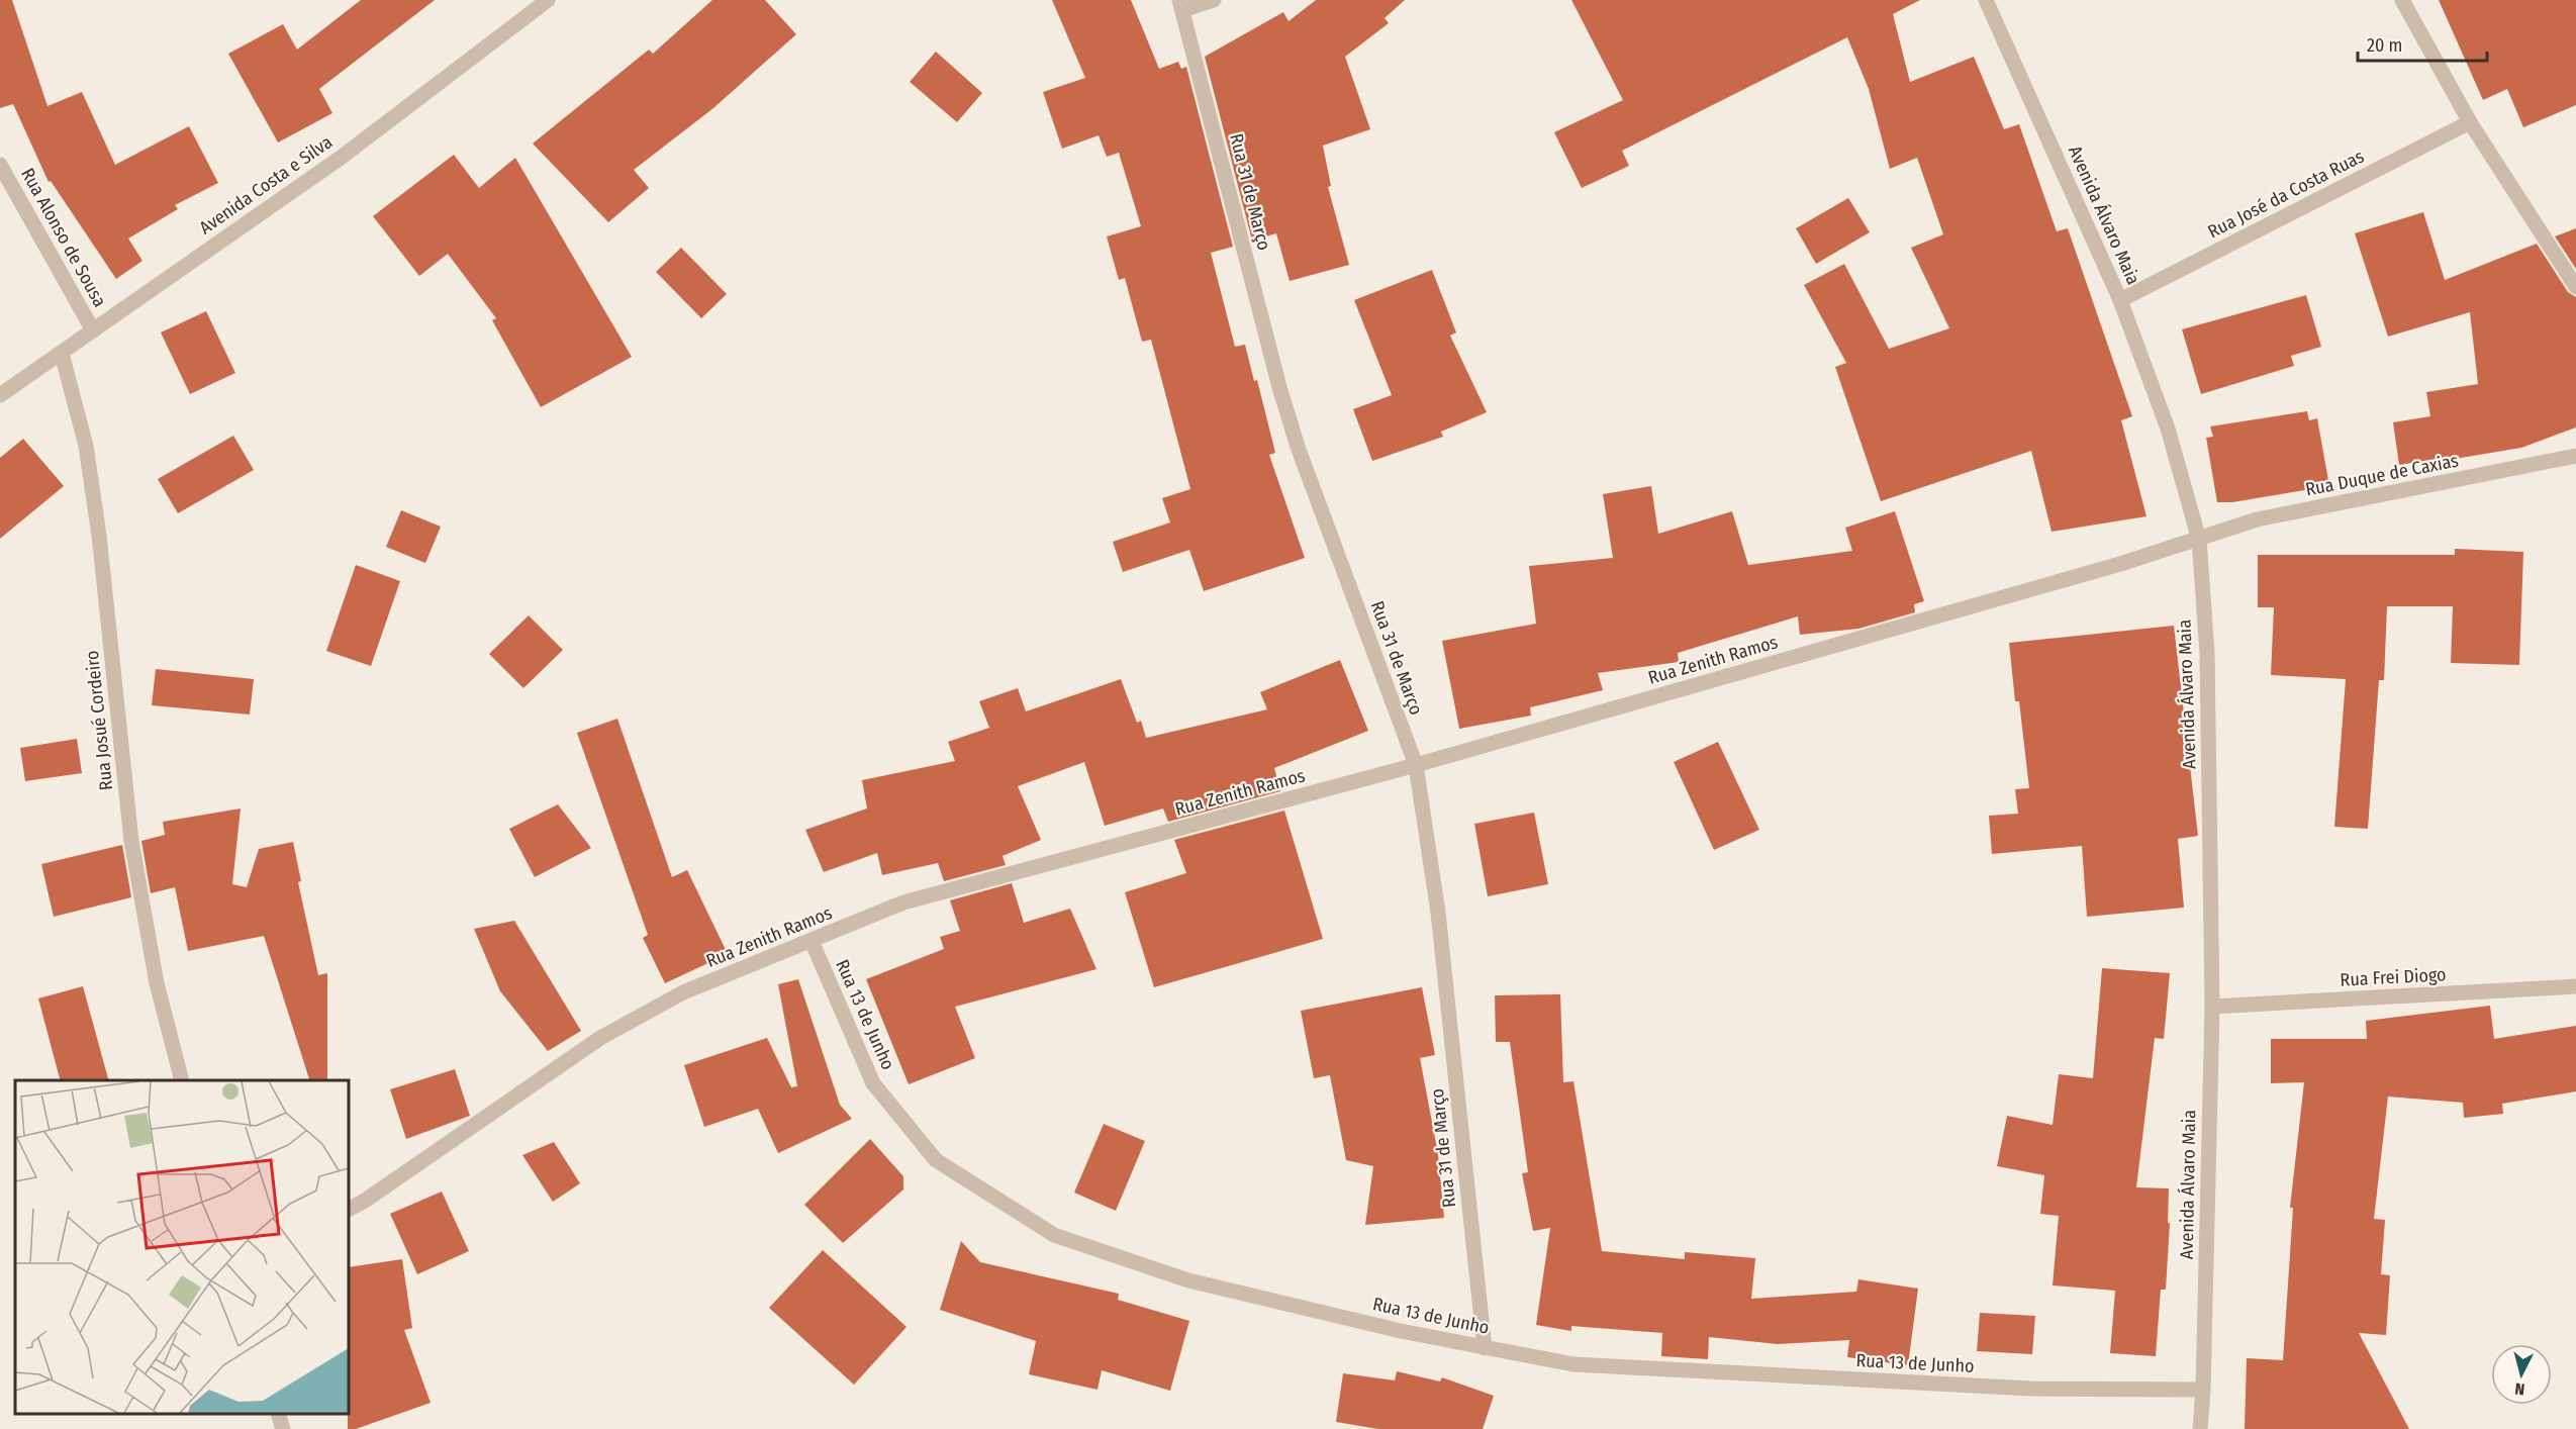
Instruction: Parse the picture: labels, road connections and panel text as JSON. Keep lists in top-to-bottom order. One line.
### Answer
{"streets":{"street":["Avenida Costa e Silva","Rua 31 de Março","Rua José da Costa Ruas","Avenida Álvaro Maia","Rua Alonso de Sousa","Rua Duque de Caxias","Rua Zenith Ramos","Rua Josué Cordeiro","Rua Frei Diogo","Rua 13 de Junho"]},"crossings":[["Avenida Costa e Silva","Rua Alonso de Sousa"],["Avenida Costa e Silva","Rua Josué Cordeiro"],["Rua 31 de Março","Rua Zenith Ramos"],["Rua 31 de Março","Rua 13 de Junho"],["Rua José da Costa Ruas","Avenida Álvaro Maia"],["Avenida Álvaro Maia","Rua Duque de Caxias"],["Avenida Álvaro Maia","Rua Zenith Ramos"],["Avenida Álvaro Maia","Rua Frei Diogo"],["Avenida Álvaro Maia","Rua 13 de Junho"],["Rua Duque de Caxias","Rua Zenith Ramos"],["Rua Zenith Ramos","Rua 13 de Junho"]],"scale_bar":"20 m","north":"bottom"}
